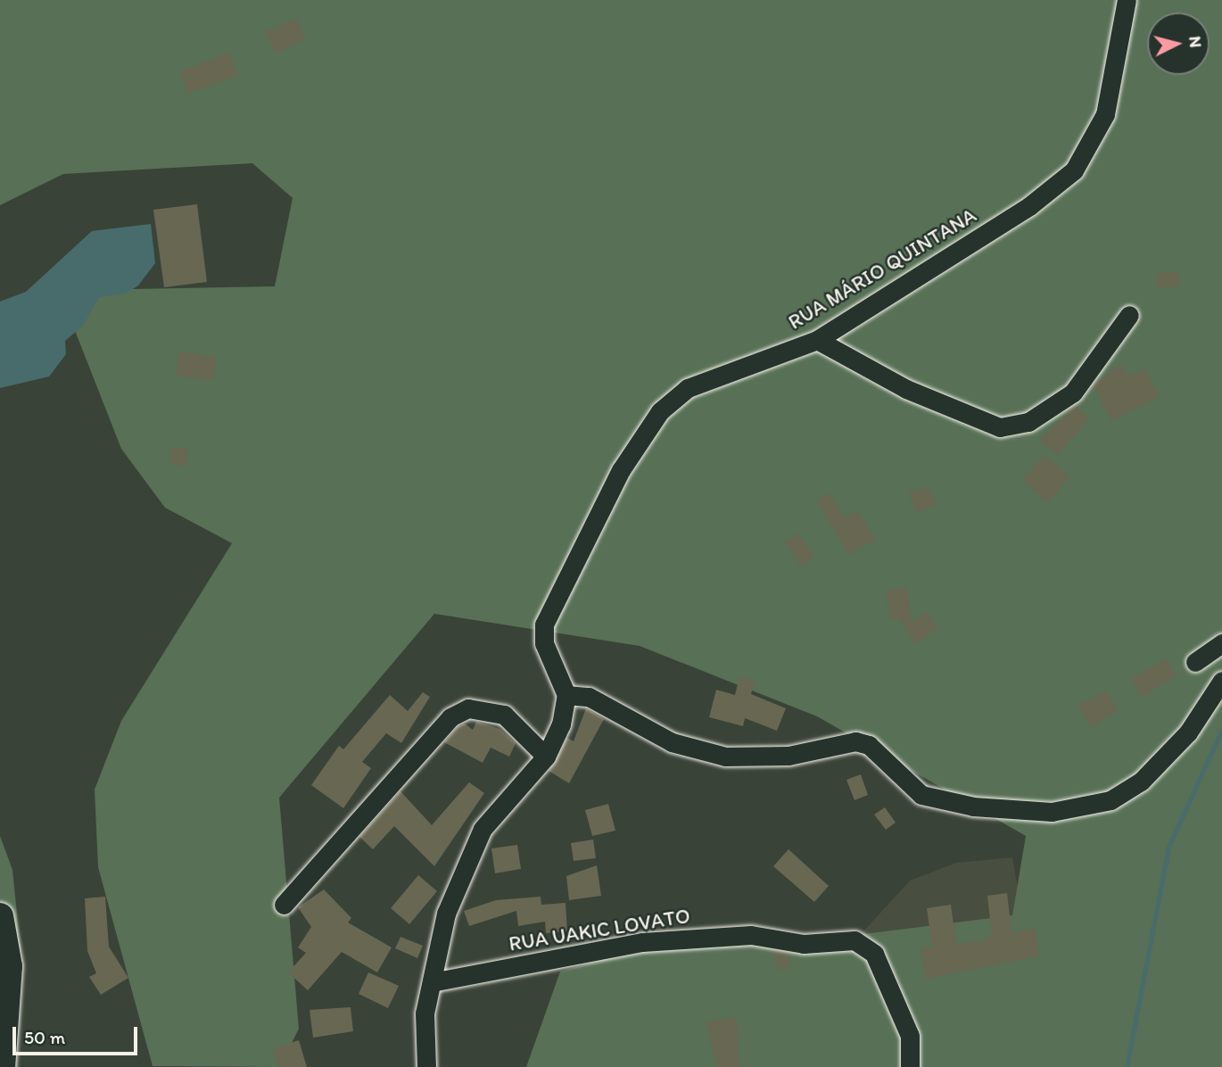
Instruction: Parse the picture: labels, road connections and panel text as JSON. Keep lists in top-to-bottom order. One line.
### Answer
{"streets":{"street":["RUA MÁRIO QUINTANA","RUA UAKIC LOVATO"]},"scale_bar":"50 m","north":"right"}
